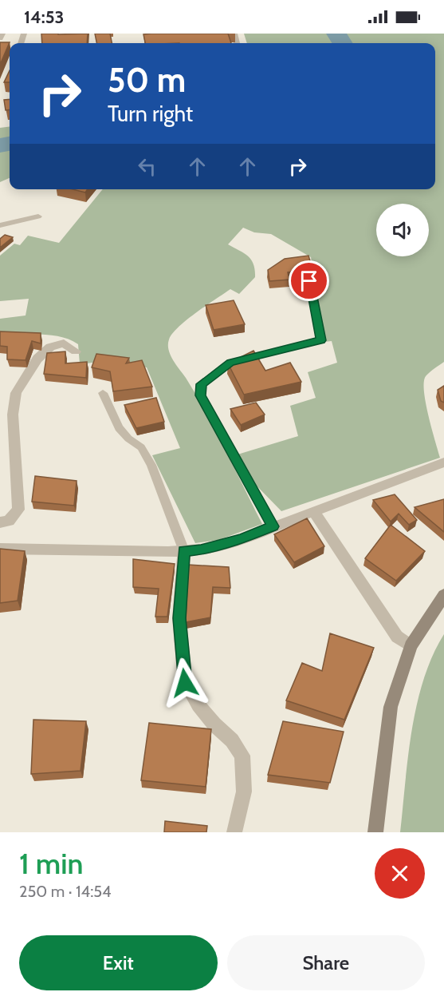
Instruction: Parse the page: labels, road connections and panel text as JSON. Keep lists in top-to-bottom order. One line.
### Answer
{"page":{"status":"14:53","turn":["50 m","Turn right"],"heading":["1 min","250 m · 14:54"],"buttons":["Exit","Share"]}}
